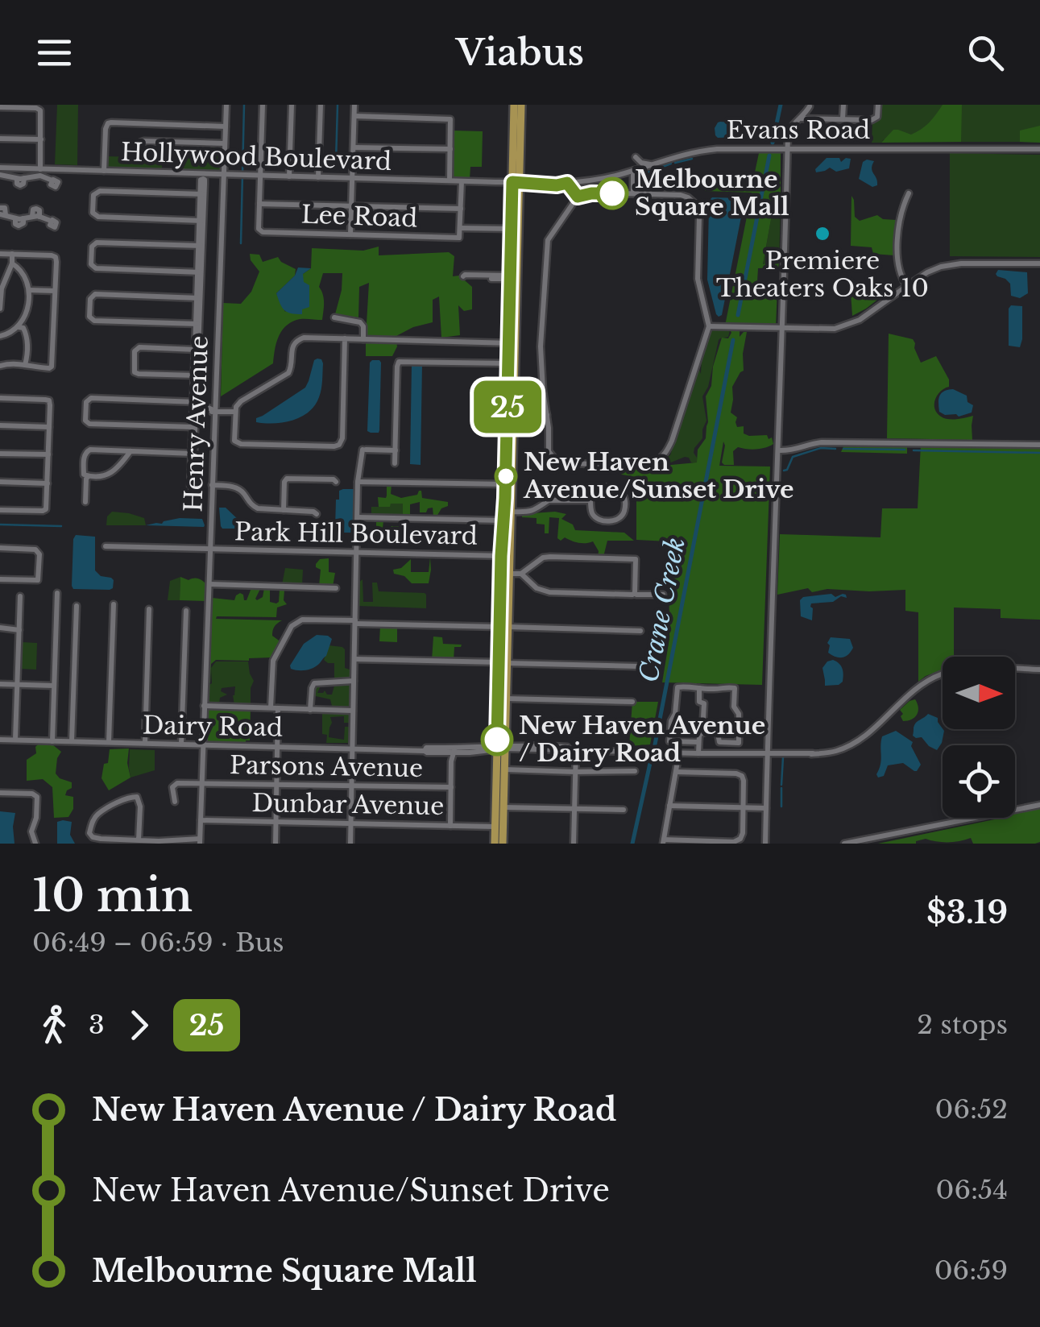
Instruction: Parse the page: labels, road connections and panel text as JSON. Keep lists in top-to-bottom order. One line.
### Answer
{"streets":{"street":["Evans Road","Hollywood Boulevard","Lee Road","Henry Avenue","Park Hill Boulevard","Dairy Road","Parsons Avenue","Dunbar Avenue"]},"crossings":[["Evans Road","Hollywood Boulevard"],["Hollywood Boulevard","Henry Avenue"],["Henry Avenue","Park Hill Boulevard"],["Henry Avenue","Dairy Road"],["Henry Avenue","Parsons Avenue"],["Henry Avenue","Dunbar Avenue"]],"water":["Crane Creek"],"places":["Melbourne Square Mall","Premiere Theaters Oaks 10","New Haven Avenue/Sunset Drive","New Haven Avenue / Dairy Road"],"lines":["bus line 25"],"north":"right","page":{"header":"Viabus","on_map":"25","heading":["10 min","06:49 – 06:59 · Bus","$3.19"],"legs":["3","25","2 stops"],"list":[{"name":"New Haven Avenue / Dairy Road","value":"06:52"},{"name":"New Haven Avenue/Sunset Drive","value":"06:54"},{"name":"Melbourne Square Mall","value":"06:59"}]}}
